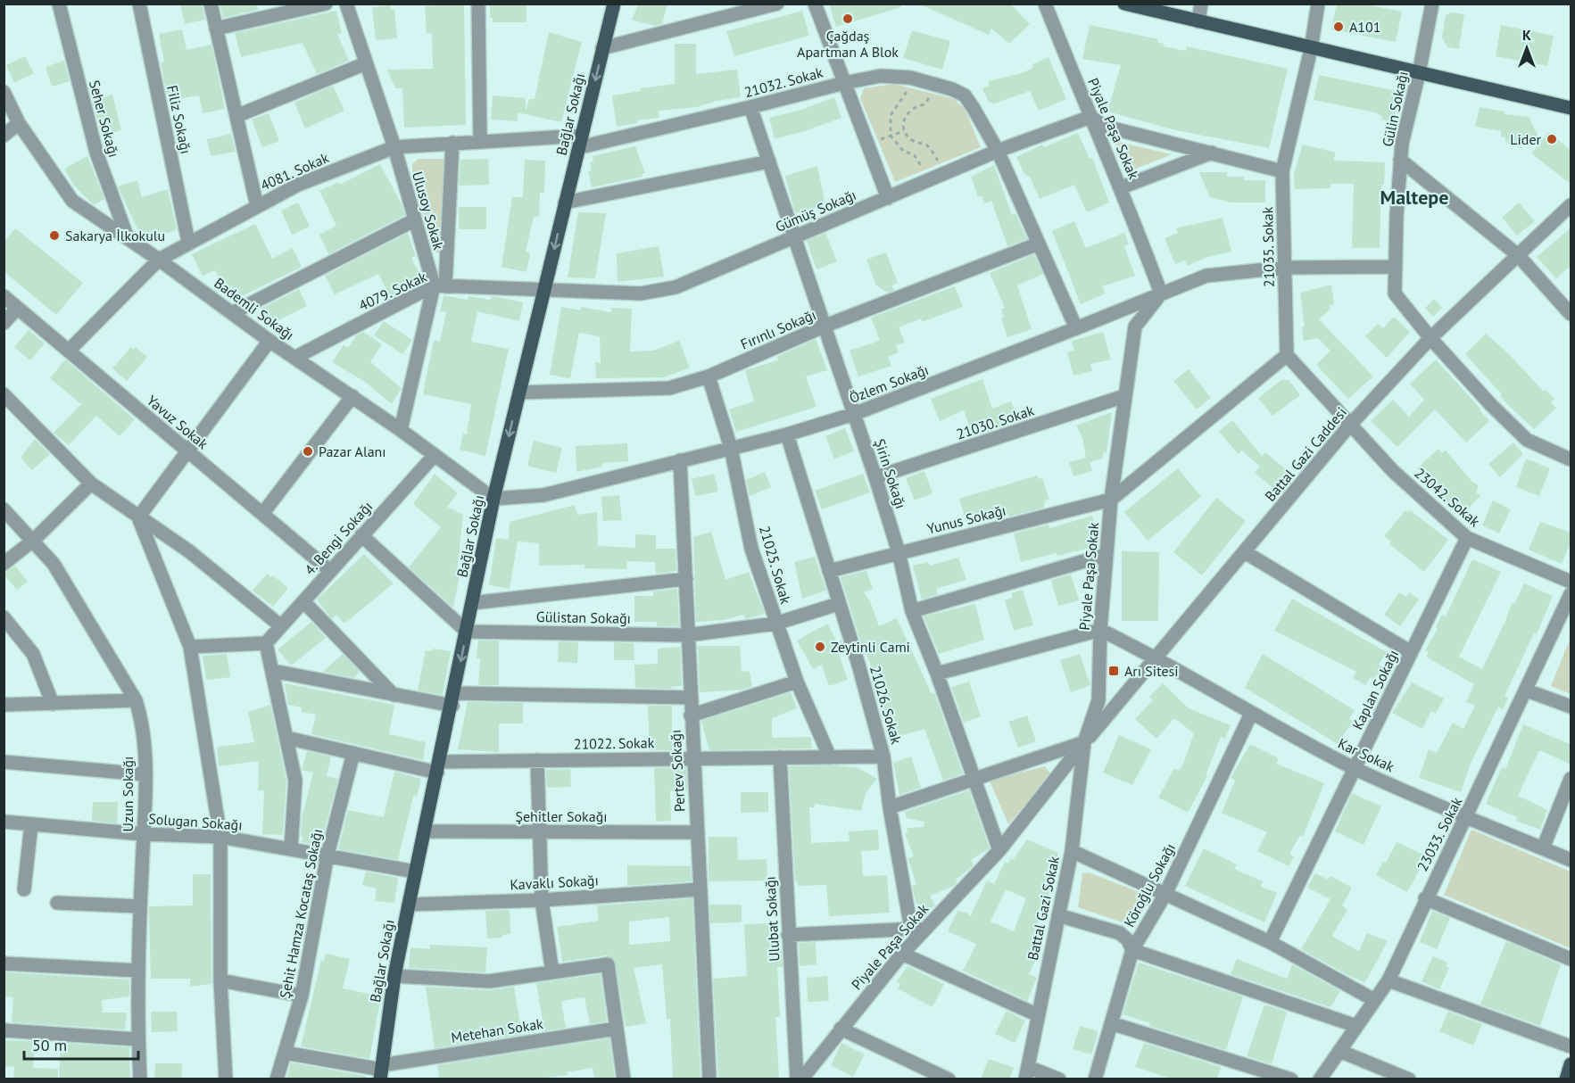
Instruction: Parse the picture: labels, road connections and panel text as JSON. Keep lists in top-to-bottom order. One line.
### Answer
{"streets":{"main road":["Bağlar Sokağı"],"street":["21032. Sokak","Gülin Sokağı","Seher Sokağı","Filiz Sokağı","Piyale Paşa Sokak","4081. Sokak","Ulusoy Sokak","Gümüş Sokağı","21035. Sokak","4079. Sokak","Bademli Sokağı","Fırınlı Sokağı","Özlem Sokağı","Yavuz Sokak","21030. Sokak","Battal Gazi Caddesi","Şirin Sokağı","23042. Sokak","Yunus Sokağı","4. Bengi Sokağı","21025. Sokak","Gülistan Sokağı","Kaplan Sokağı","21026. Sokak","21022. Sokak","Kar Sokak","Pertev Sokağı","Uzun Sokağı","Şehitler Sokağı","Solugan Sokağı","23033. Sokak","Kavaklı Sokağı","Köroğlu Sokağı","Battal Gazi Sokak","Şehit Hamza Kocataş Sokağı","Ulubat Sokağı","Metehan Sokak"]},"crossings":[["21032. Sokak","Bağlar Sokağı"],["21032. Sokak","4081. Sokak"],["21032. Sokak","Gümüş Sokağı"],["21032. Sokak","Fırınlı Sokağı"],["21032. Sokak","Özlem Sokağı"],["21032. Sokak","Şirin Sokağı"],["Gülin Sokağı","Özlem Sokağı"],["Gülin Sokağı","Battal Gazi Caddesi"],["Bağlar Sokağı","4081. Sokak"],["Bağlar Sokağı","Gümüş Sokağı"],["Bağlar Sokağı","4079. Sokak"],["Bağlar Sokağı","Bademli Sokağı"],["Bağlar Sokağı","Fırınlı Sokağı"],["Bağlar Sokağı","Özlem Sokağı"],["Bağlar Sokağı","Gülistan Sokağı"],["Bağlar Sokağı","21022. Sokak"],["Bağlar Sokağı","Şehitler Sokağı"],["Bağlar Sokağı","Solugan Sokağı"],["Bağlar Sokağı","Kavaklı Sokağı"],["Bağlar Sokağı","Metehan Sokak"],["Seher Sokağı","Bademli Sokağı"],["Filiz Sokağı","4081. Sokak"],["Piyale Paşa Sokak","Gümüş Sokağı"],["Piyale Paşa Sokak","Özlem Sokağı"],["Piyale Paşa Sokak","21030. Sokak"],["Piyale Paşa Sokak","Battal Gazi Caddesi"],["Piyale Paşa Sokak","Şirin Sokağı"],["Piyale Paşa Sokak","Yunus Sokağı"],["Piyale Paşa Sokak","Kar Sokak"],["Piyale Paşa Sokak","Battal Gazi Sokak"],["4081. Sokak","Ulusoy Sokak"],["4081. Sokak","Bademli Sokağı"],["4081. Sokak","Yavuz Sokak"],["Ulusoy Sokak","4079. Sokak"],["Ulusoy Sokak","Bademli Sokağı"],["Gümüş Sokağı","4079. Sokak"],["Gümüş Sokağı","Şirin Sokağı"],["21035. Sokak","Özlem Sokağı"],["4079. Sokak","Bademli Sokağı"],["Bademli Sokağı","Özlem Sokağı"],["Bademli Sokağı","4. Bengi Sokağı"],["Fırınlı Sokağı","Şirin Sokağı"],["Fırınlı Sokağı","21025. Sokak"],["Özlem Sokağı","Şirin Sokağı"],["Özlem Sokağı","21025. Sokak"],["Özlem Sokağı","21026. Sokak"],["Özlem Sokağı","Pertev Sokağı"],["Yavuz Sokak","4. Bengi Sokağı"],["21030. Sokak","Şirin Sokağı"],["Battal Gazi Caddesi","23042. Sokak"],["Battal Gazi Caddesi","Kar Sokak"],["Battal Gazi Caddesi","Battal Gazi Sokak"],["Şirin Sokağı","Yunus Sokağı"],["23042. Sokak","Kaplan Sokağı"],["Yunus Sokağı","21026. Sokak"],["21025. Sokak","Gülistan Sokağı"],["21025. Sokak","21022. Sokak"],["Gülistan Sokağı","21026. Sokak"],["Gülistan Sokağı","Pertev Sokağı"],["Kaplan Sokağı","Kar Sokak"],["21026. Sokak","21022. Sokak"],["21022. Sokak","Pertev Sokağı"],["21022. Sokak","Şehit Hamza Kocataş Sokağı"],["21022. Sokak","Ulubat Sokağı"],["Kar Sokak","23033. Sokak"],["Kar Sokak","Köroğlu Sokağı"],["Pertev Sokağı","Şehitler Sokağı"],["Pertev Sokağı","Kavaklı Sokağı"],["Uzun Sokağı","Solugan Sokağı"],["Solugan Sokağı","Şehit Hamza Kocataş Sokağı"],["Şehit Hamza Kocataş Sokağı","Metehan Sokak"]],"districts":["Maltepe"],"places":{"other":["Çağdaş Apartman A Blok","A101","Lider","Sakarya İlkokulu","Pazar Alanı","Zeytinli Cami"],"transit":["Arı Sitesi"]},"scale_bar":"50 m","north":"top"}
